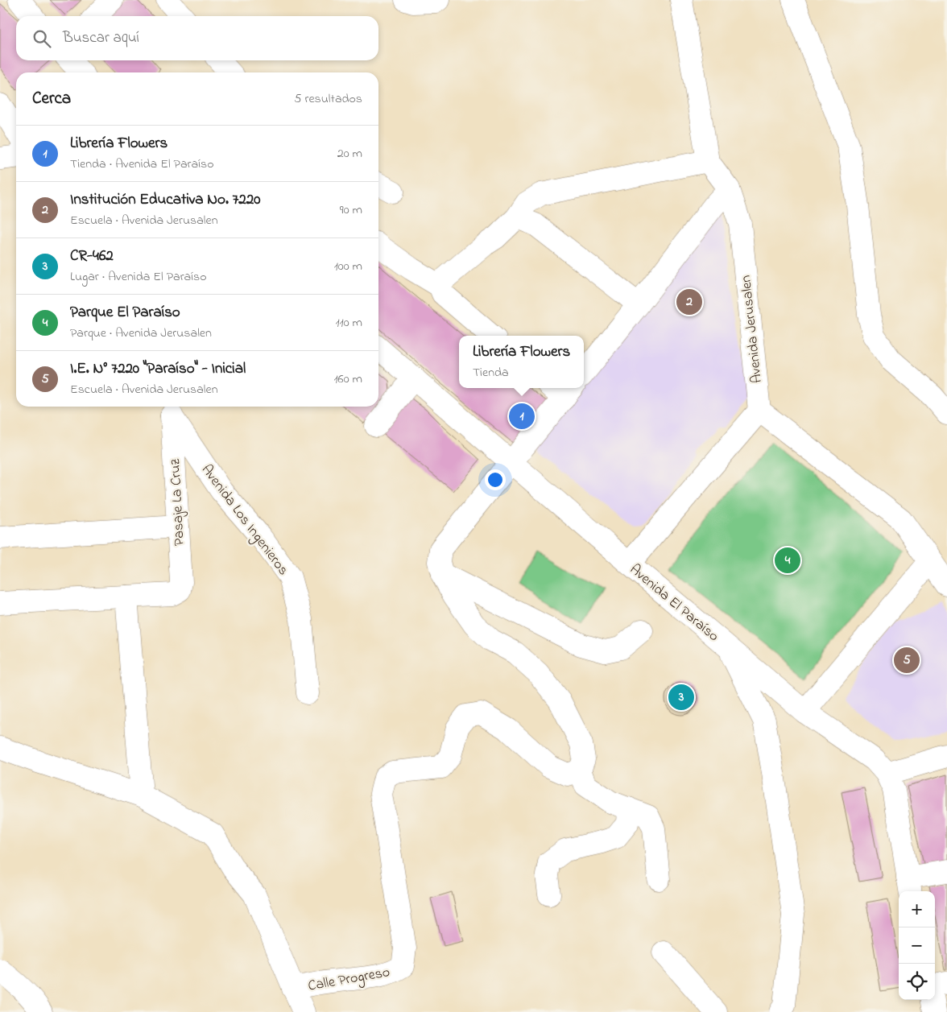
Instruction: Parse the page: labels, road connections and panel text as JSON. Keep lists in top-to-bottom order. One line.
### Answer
{"streets":{"street":["Avenida Jerusalen","Pasaje La Cruz","Avenida Los Ingenieros","Avenida El Paraíso","Calle Progreso"]},"crossings":[["Pasaje La Cruz","Avenida Los Ingenieros"]],"page":{"search":"Buscar aquí","heading":["Cerca","5 resultados"],"list":[{"mark":"1","name":"Librería Flowers","note":"Tienda · Avenida El Paraíso","value":"20 m"},{"mark":"2","name":"Institución Educativa No. 7220","note":"Escuela · Avenida Jerusalen","value":"90 m"},{"mark":"3","name":"CR-462","note":"Lugar · Avenida El Paraíso","value":"100 m"},{"mark":"4","name":"Parque El Paraíso","note":"Parque · Avenida Jerusalen","value":"110 m"},{"mark":"5","name":"I.E. N° 7220 \"Paraíso\" - Inicial","note":"Escuela · Avenida Jerusalen","value":"160 m"}],"pins":["2","1","4","5","3"],"popup":["Librería Flowers","Tienda"],"map_buttons":["+","−"]}}
